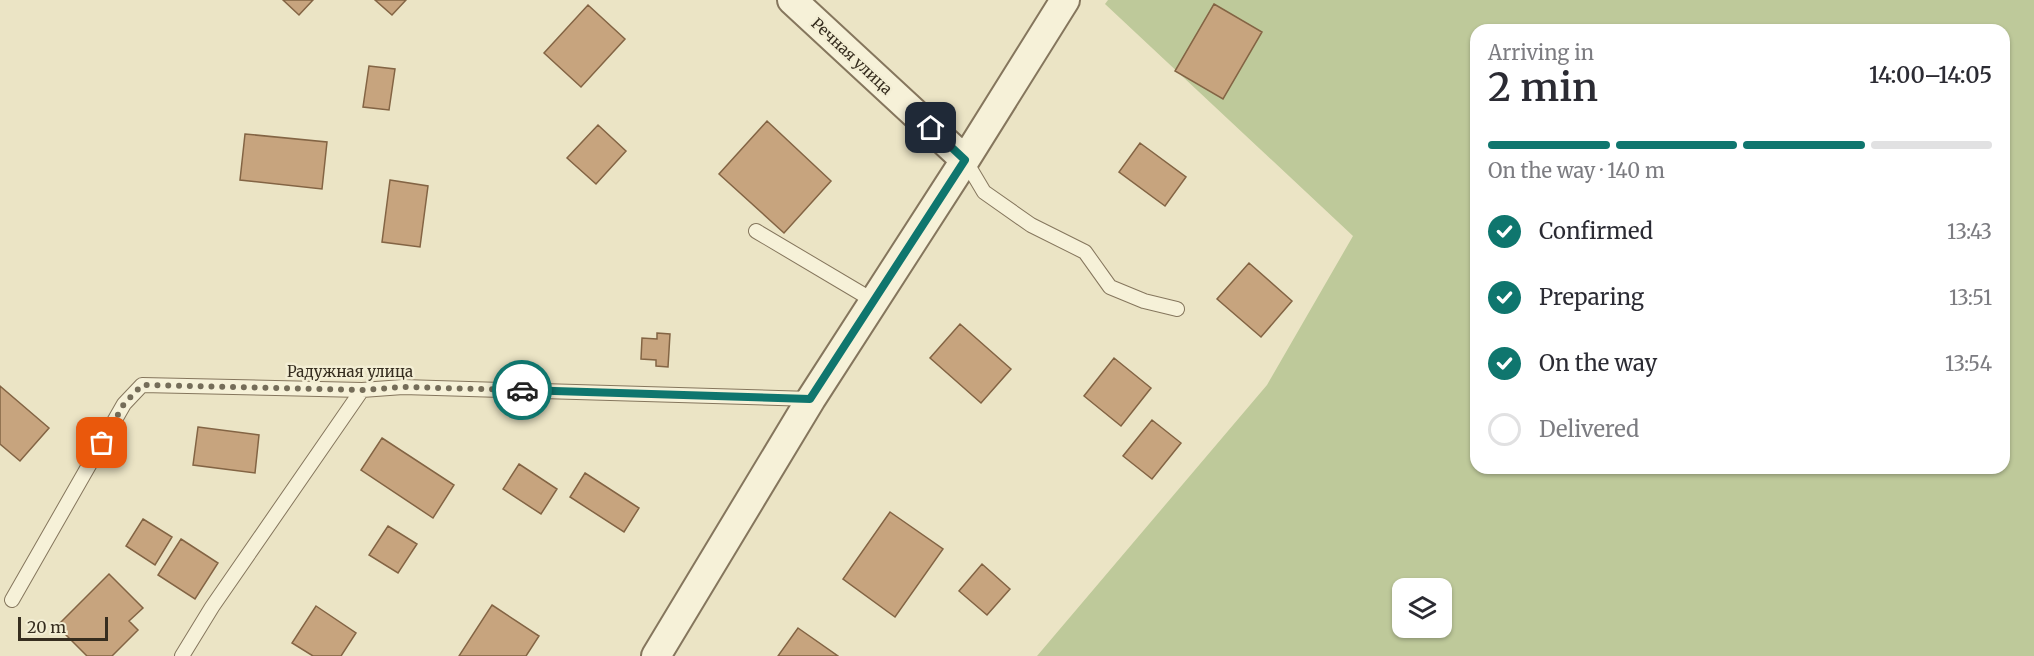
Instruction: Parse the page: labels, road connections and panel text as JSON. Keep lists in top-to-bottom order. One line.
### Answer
{"streets":{"street":["Речная улица"],"lane":["Радужная улица"]},"scale_bar":"20 m","page":{"heading":["2 min","Arriving in","14:00–14:05"],"bar":"On the way · 140 m","list":[["Confirmed","13:43"],["Preparing","13:51"],["On the way","13:54"],"Delivered"],"scale":"20 m"}}
